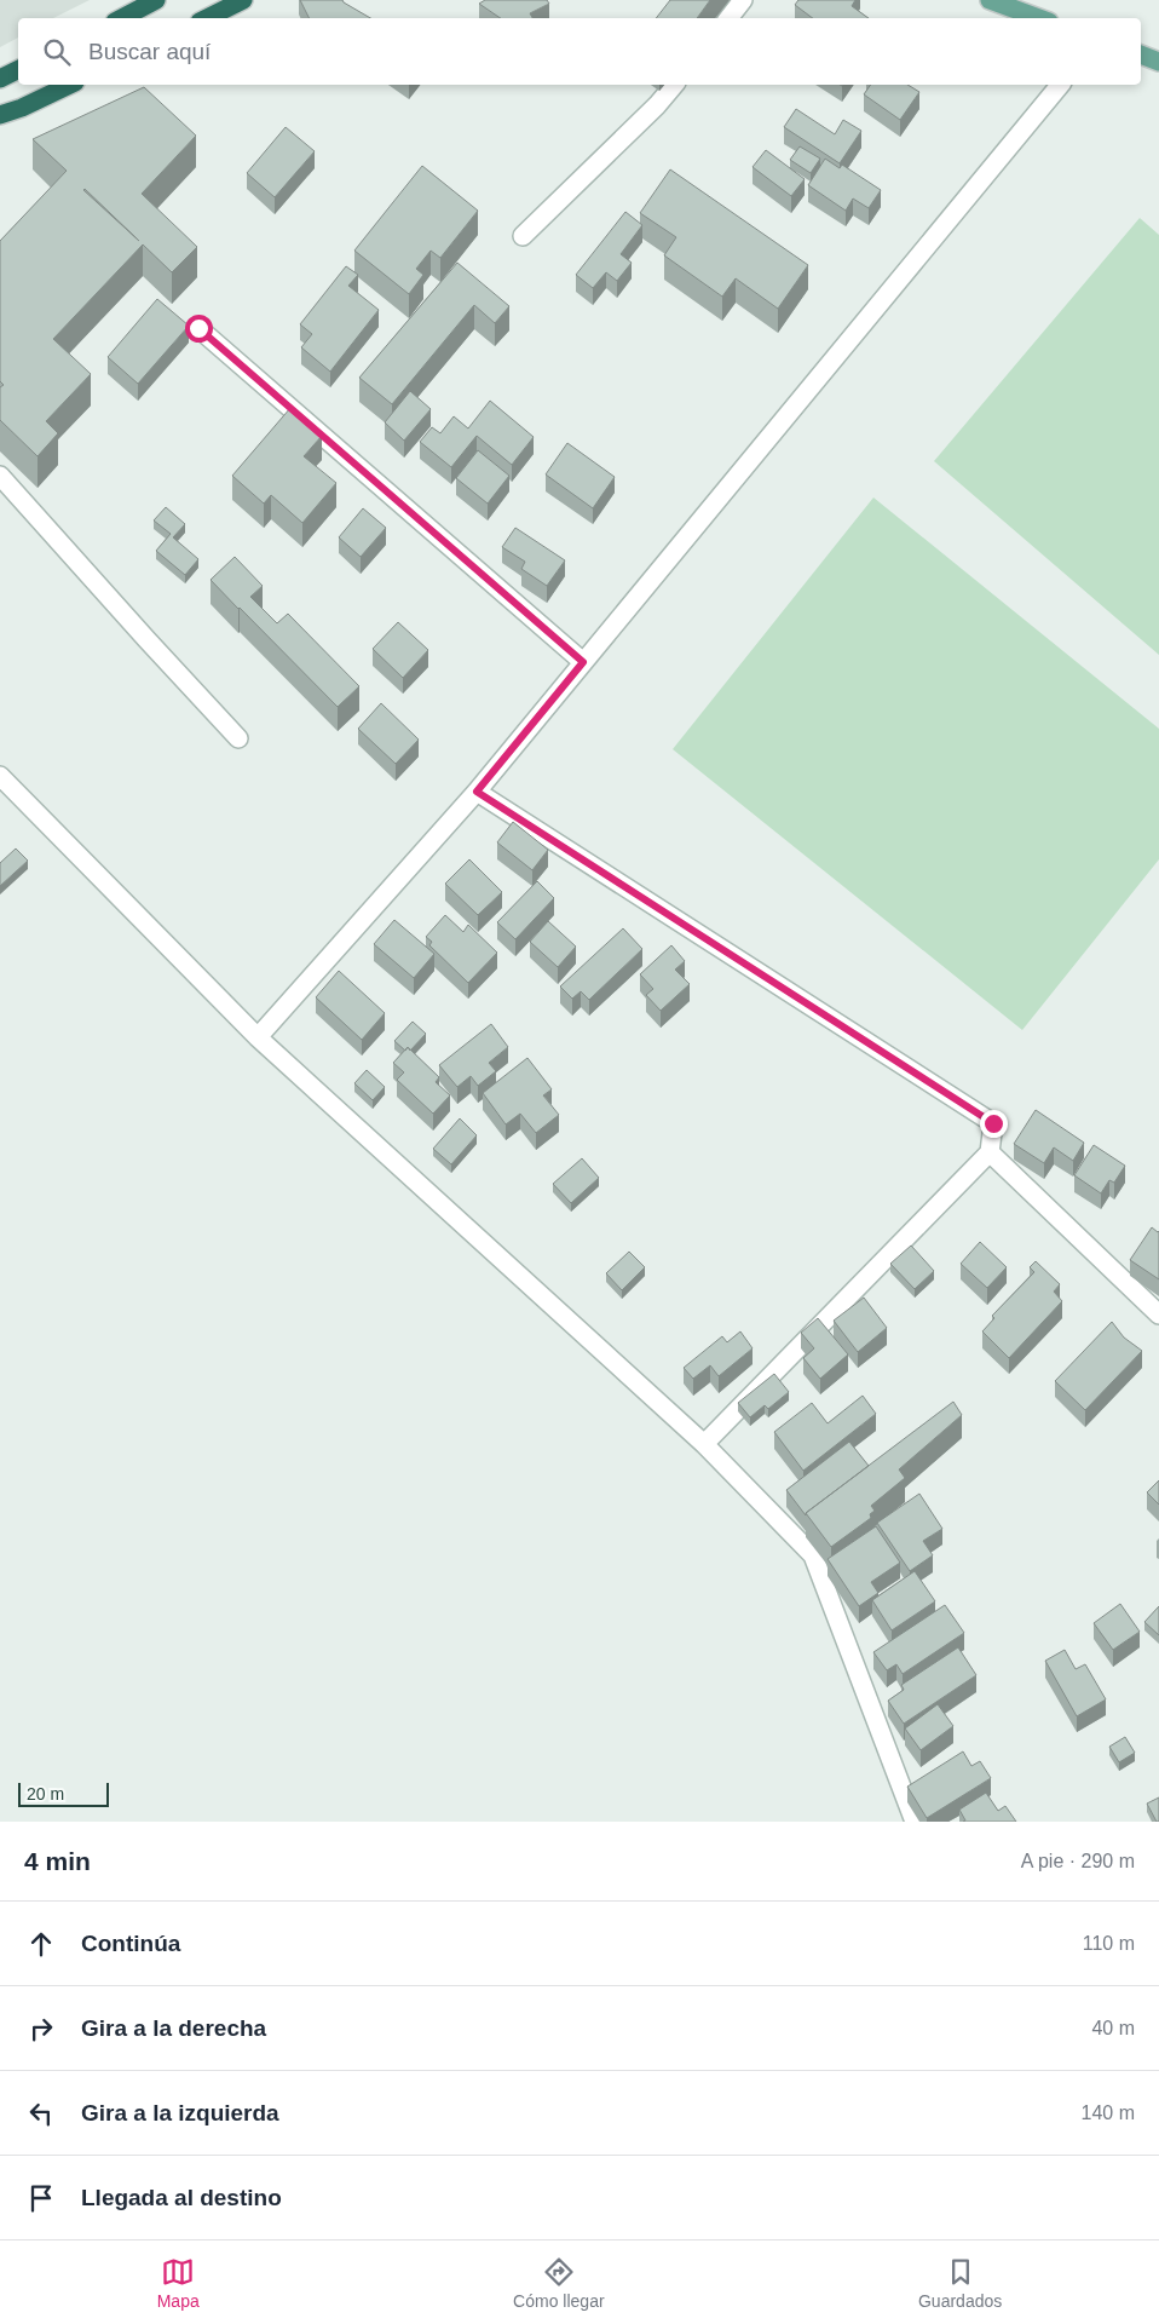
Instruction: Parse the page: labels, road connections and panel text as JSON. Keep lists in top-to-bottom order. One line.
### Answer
{"scale_bar":"20 m","page":{"search":"Buscar aquí","scale":"20 m","heading":["4 min","A pie · 290 m"],"list":[["Continúa","110 m"],["Gira a la derecha","40 m"],["Gira a la izquierda","140 m"],"Llegada al destino"],"nav":["Mapa","Cómo llegar","Guardados"]}}
